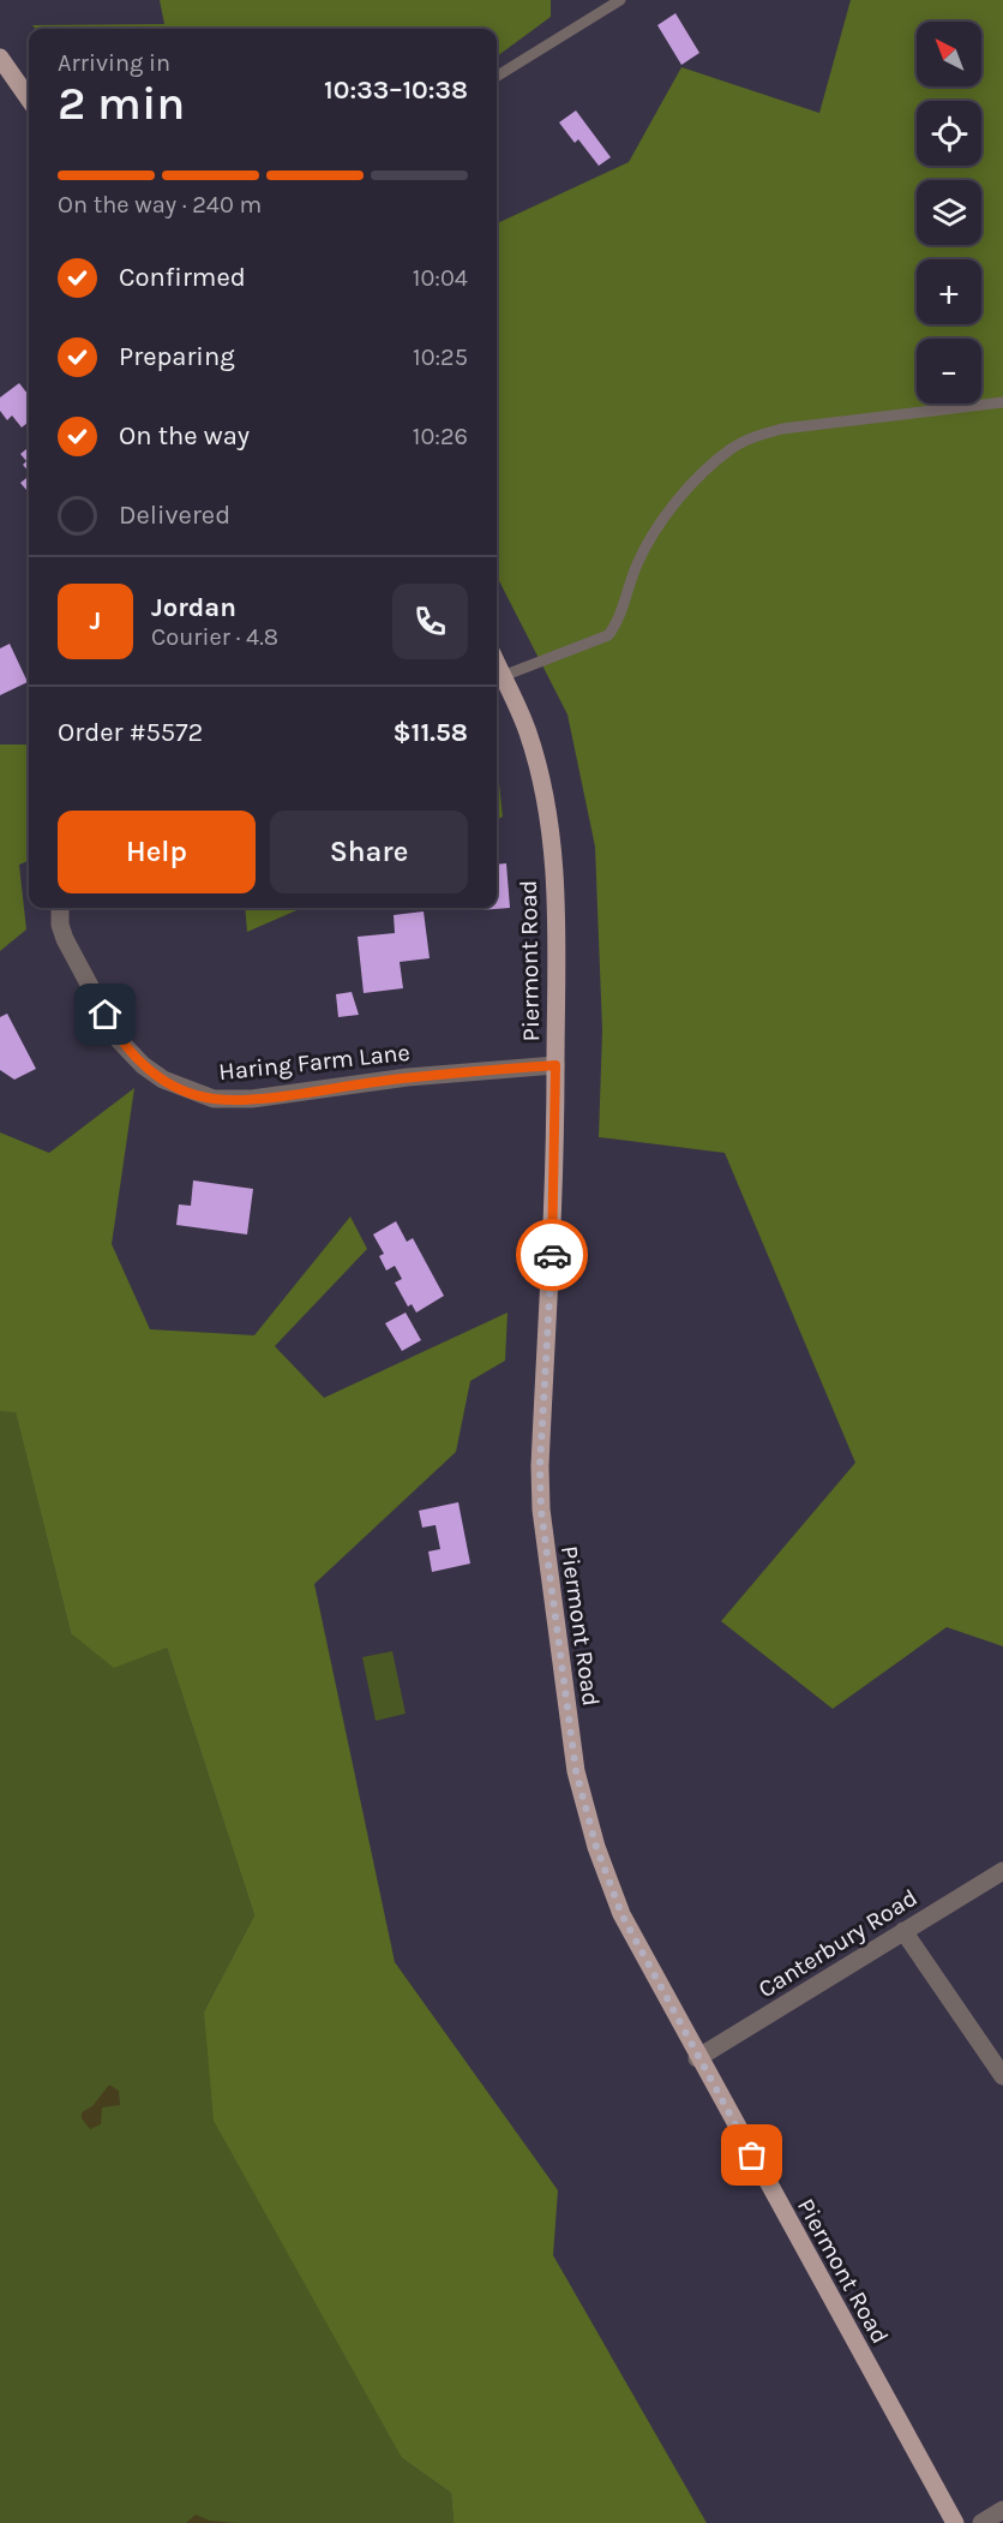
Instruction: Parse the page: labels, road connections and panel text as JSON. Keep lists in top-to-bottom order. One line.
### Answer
{"streets":{"main road":["Piermont Road"],"street":["Haring Farm Lane","Canterbury Road"]},"crossings":[["Piermont Road","Haring Farm Lane"],["Piermont Road","Canterbury Road"]],"north":"top left","page":{"map_buttons":["+","−"],"heading":["2 min","Arriving in","10:33–10:38"],"panel":["Jordan","Courier · 4.8","Order #5572","$11.58"],"bar":"On the way · 240 m","list":[["Confirmed","10:04"],["Preparing","10:25"],["On the way","10:26"],"Delivered"],"round":"J","buttons":["Help","Share"]}}
